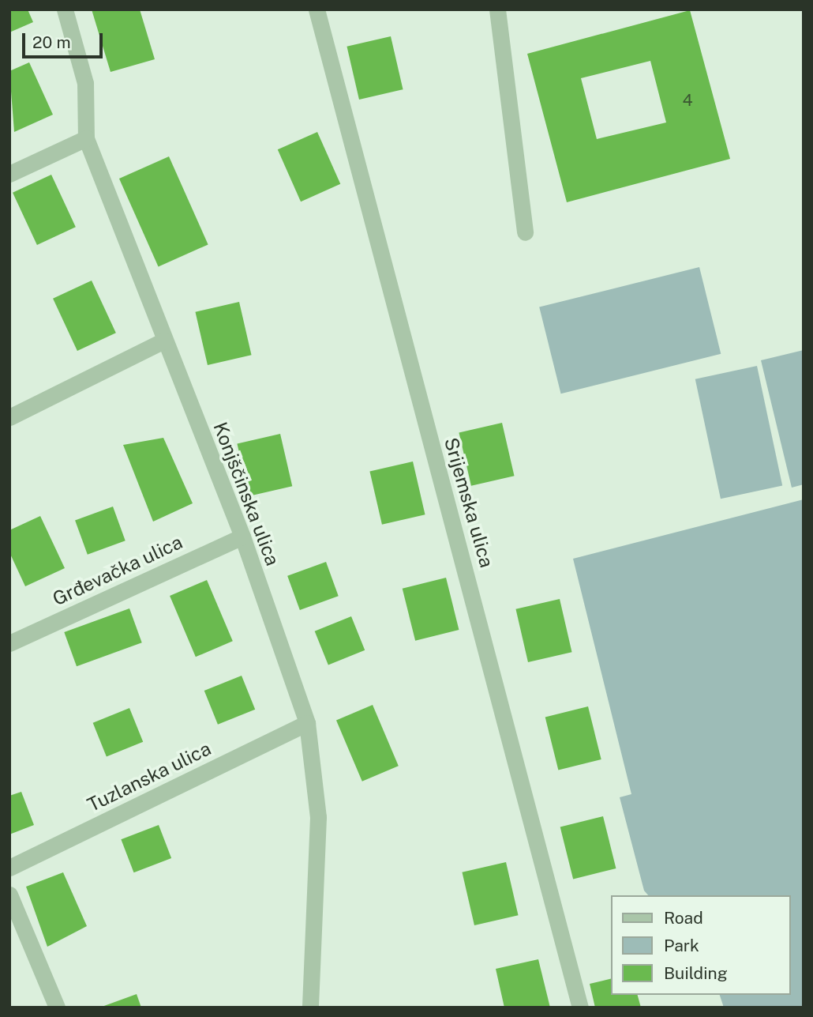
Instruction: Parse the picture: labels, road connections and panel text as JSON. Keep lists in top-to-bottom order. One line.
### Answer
{"streets":{"street":["Konjščinska ulica","Srijemska ulica","Grđevačka ulica","Tuzlanska ulica"]},"crossings":[["Konjščinska ulica","Grđevačka ulica"],["Konjščinska ulica","Tuzlanska ulica"]],"house_numbers":["4"],"legend":["Road","Park","Building"],"scale_bar":"20 m"}
